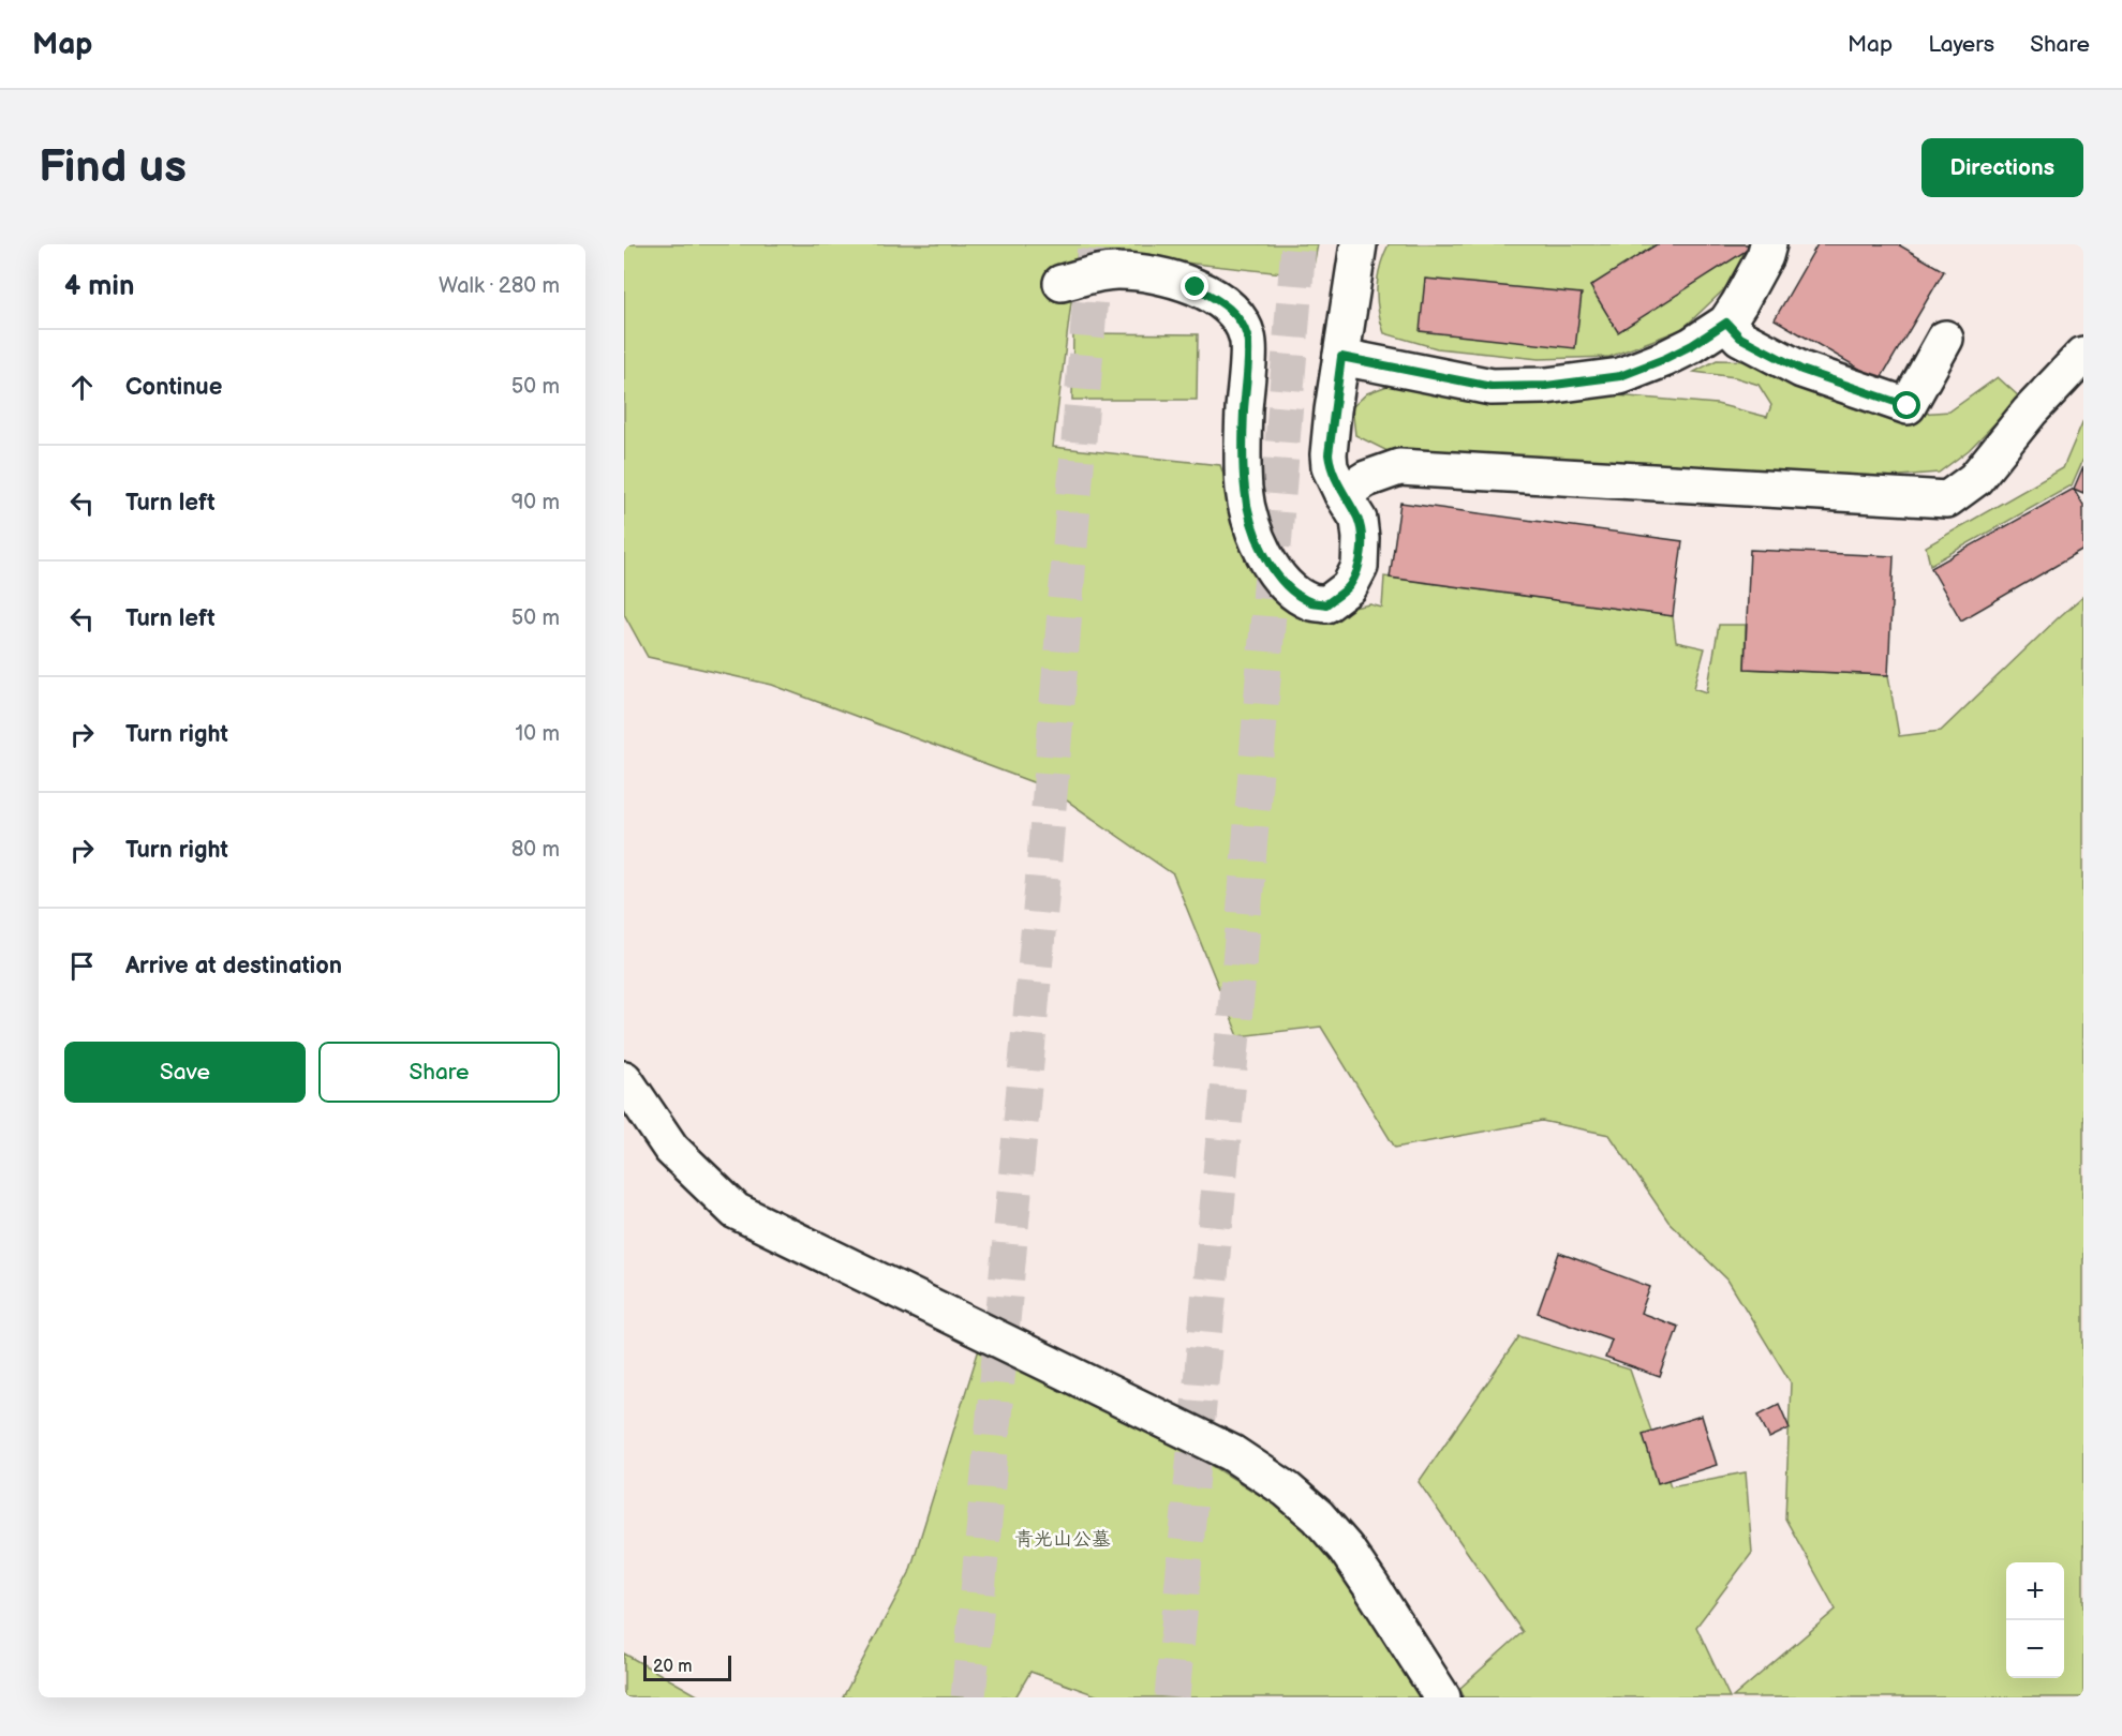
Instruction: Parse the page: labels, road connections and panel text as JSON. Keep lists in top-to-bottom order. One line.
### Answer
{"parks":["青光山公墓"],"scale_bar":"20 m","page":{"header":"Map","nav":["Map","Layers","Share"],"buttons":["Directions",["Save","Share"]],"title":"Find us","heading":["4 min","Walk · 280 m"],"list":[["Continue","50 m"],["Turn left","90 m"],["Turn left","50 m"],["Turn right","10 m"],["Turn right","80 m"],"Arrive at destination"],"map_buttons":["+","−"],"scale":"20 m"}}
